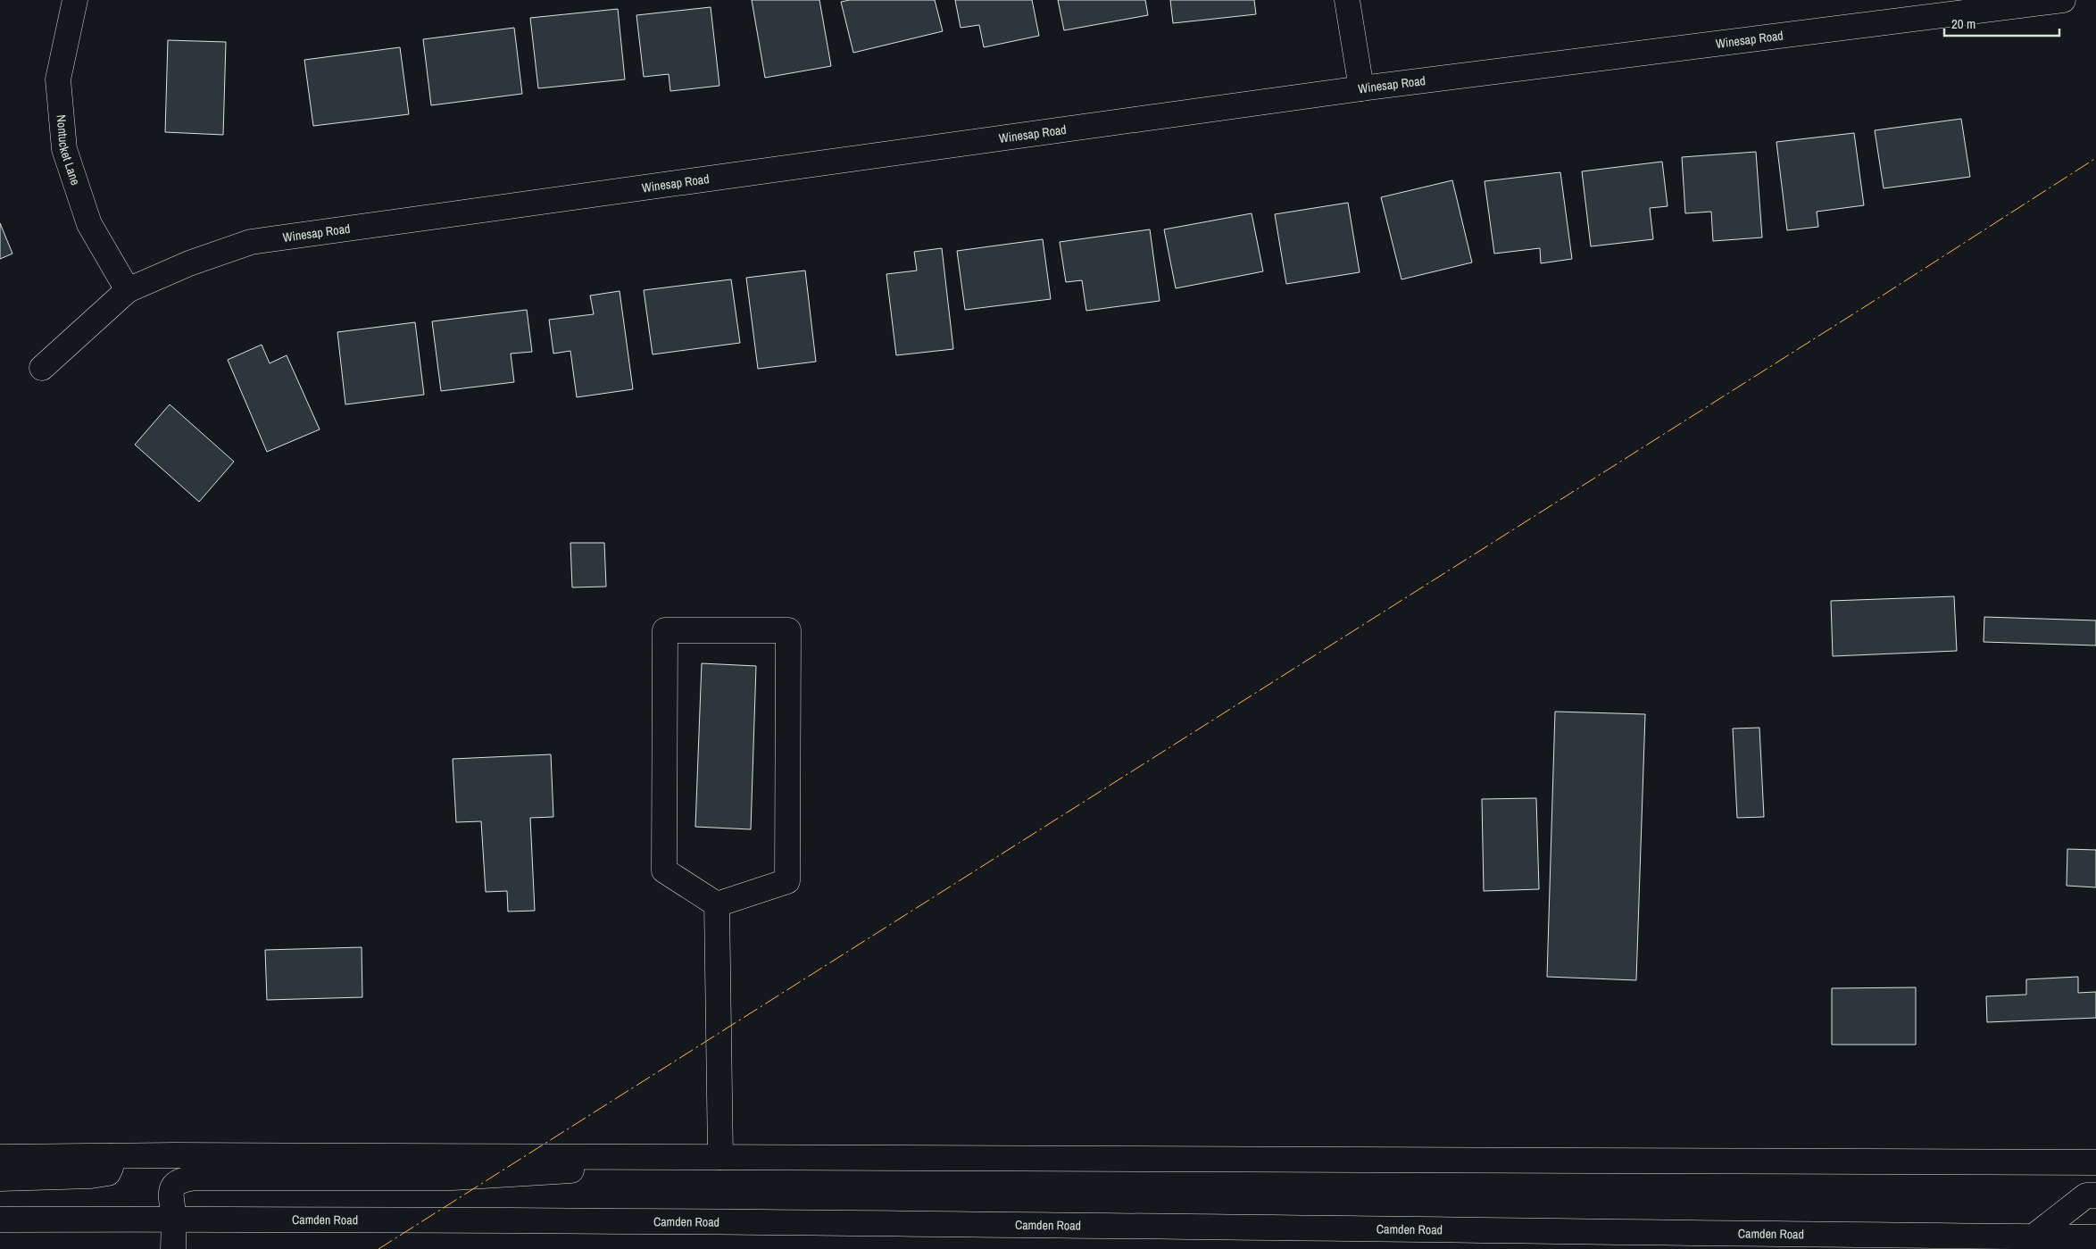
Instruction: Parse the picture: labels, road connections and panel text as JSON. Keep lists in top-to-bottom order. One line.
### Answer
{"streets":{"main road":["Winesap Road","Nontucket Lane","Camden Road"]},"crossings":[["Winesap Road","Nontucket Lane"]],"scale_bar":"20 m"}
